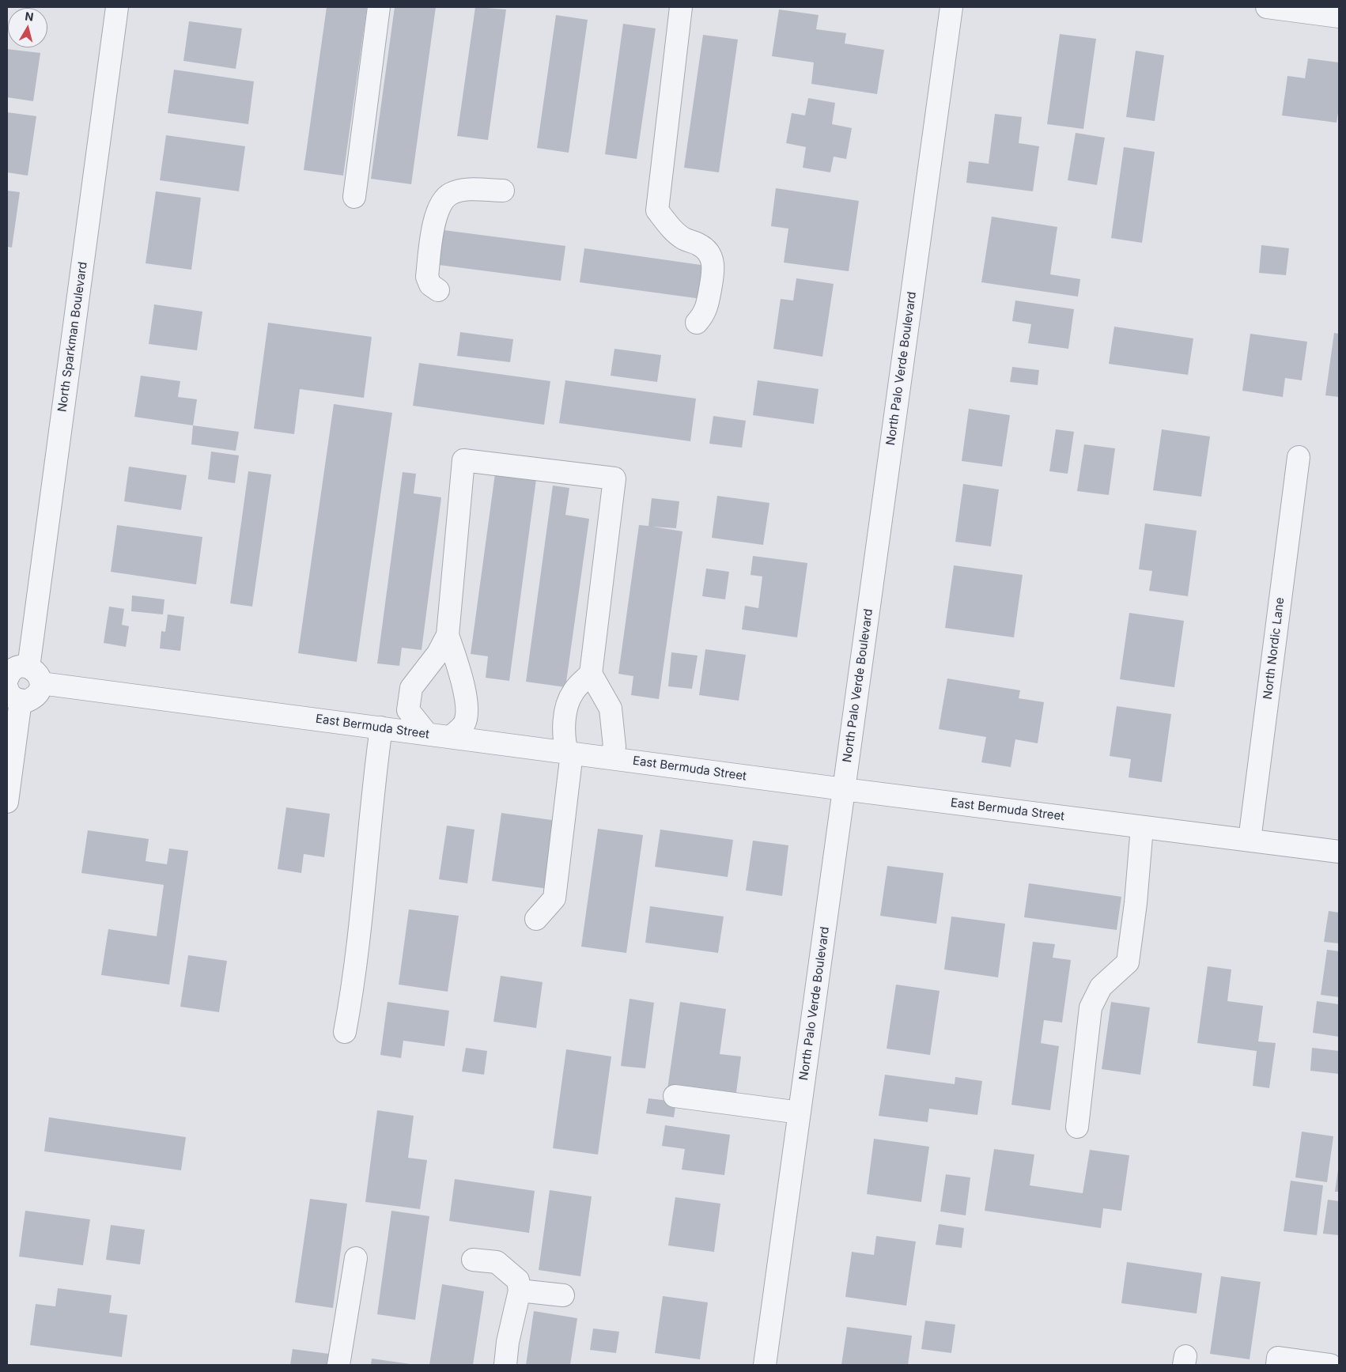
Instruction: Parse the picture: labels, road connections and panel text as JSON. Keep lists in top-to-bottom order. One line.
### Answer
{"streets":{"street":["North Sparkman Boulevard","North Palo Verde Boulevard","North Nordic Lane","East Bermuda Street"]},"crossings":[["North Palo Verde Boulevard","East Bermuda Street"],["North Nordic Lane","East Bermuda Street"]],"north":"top"}
